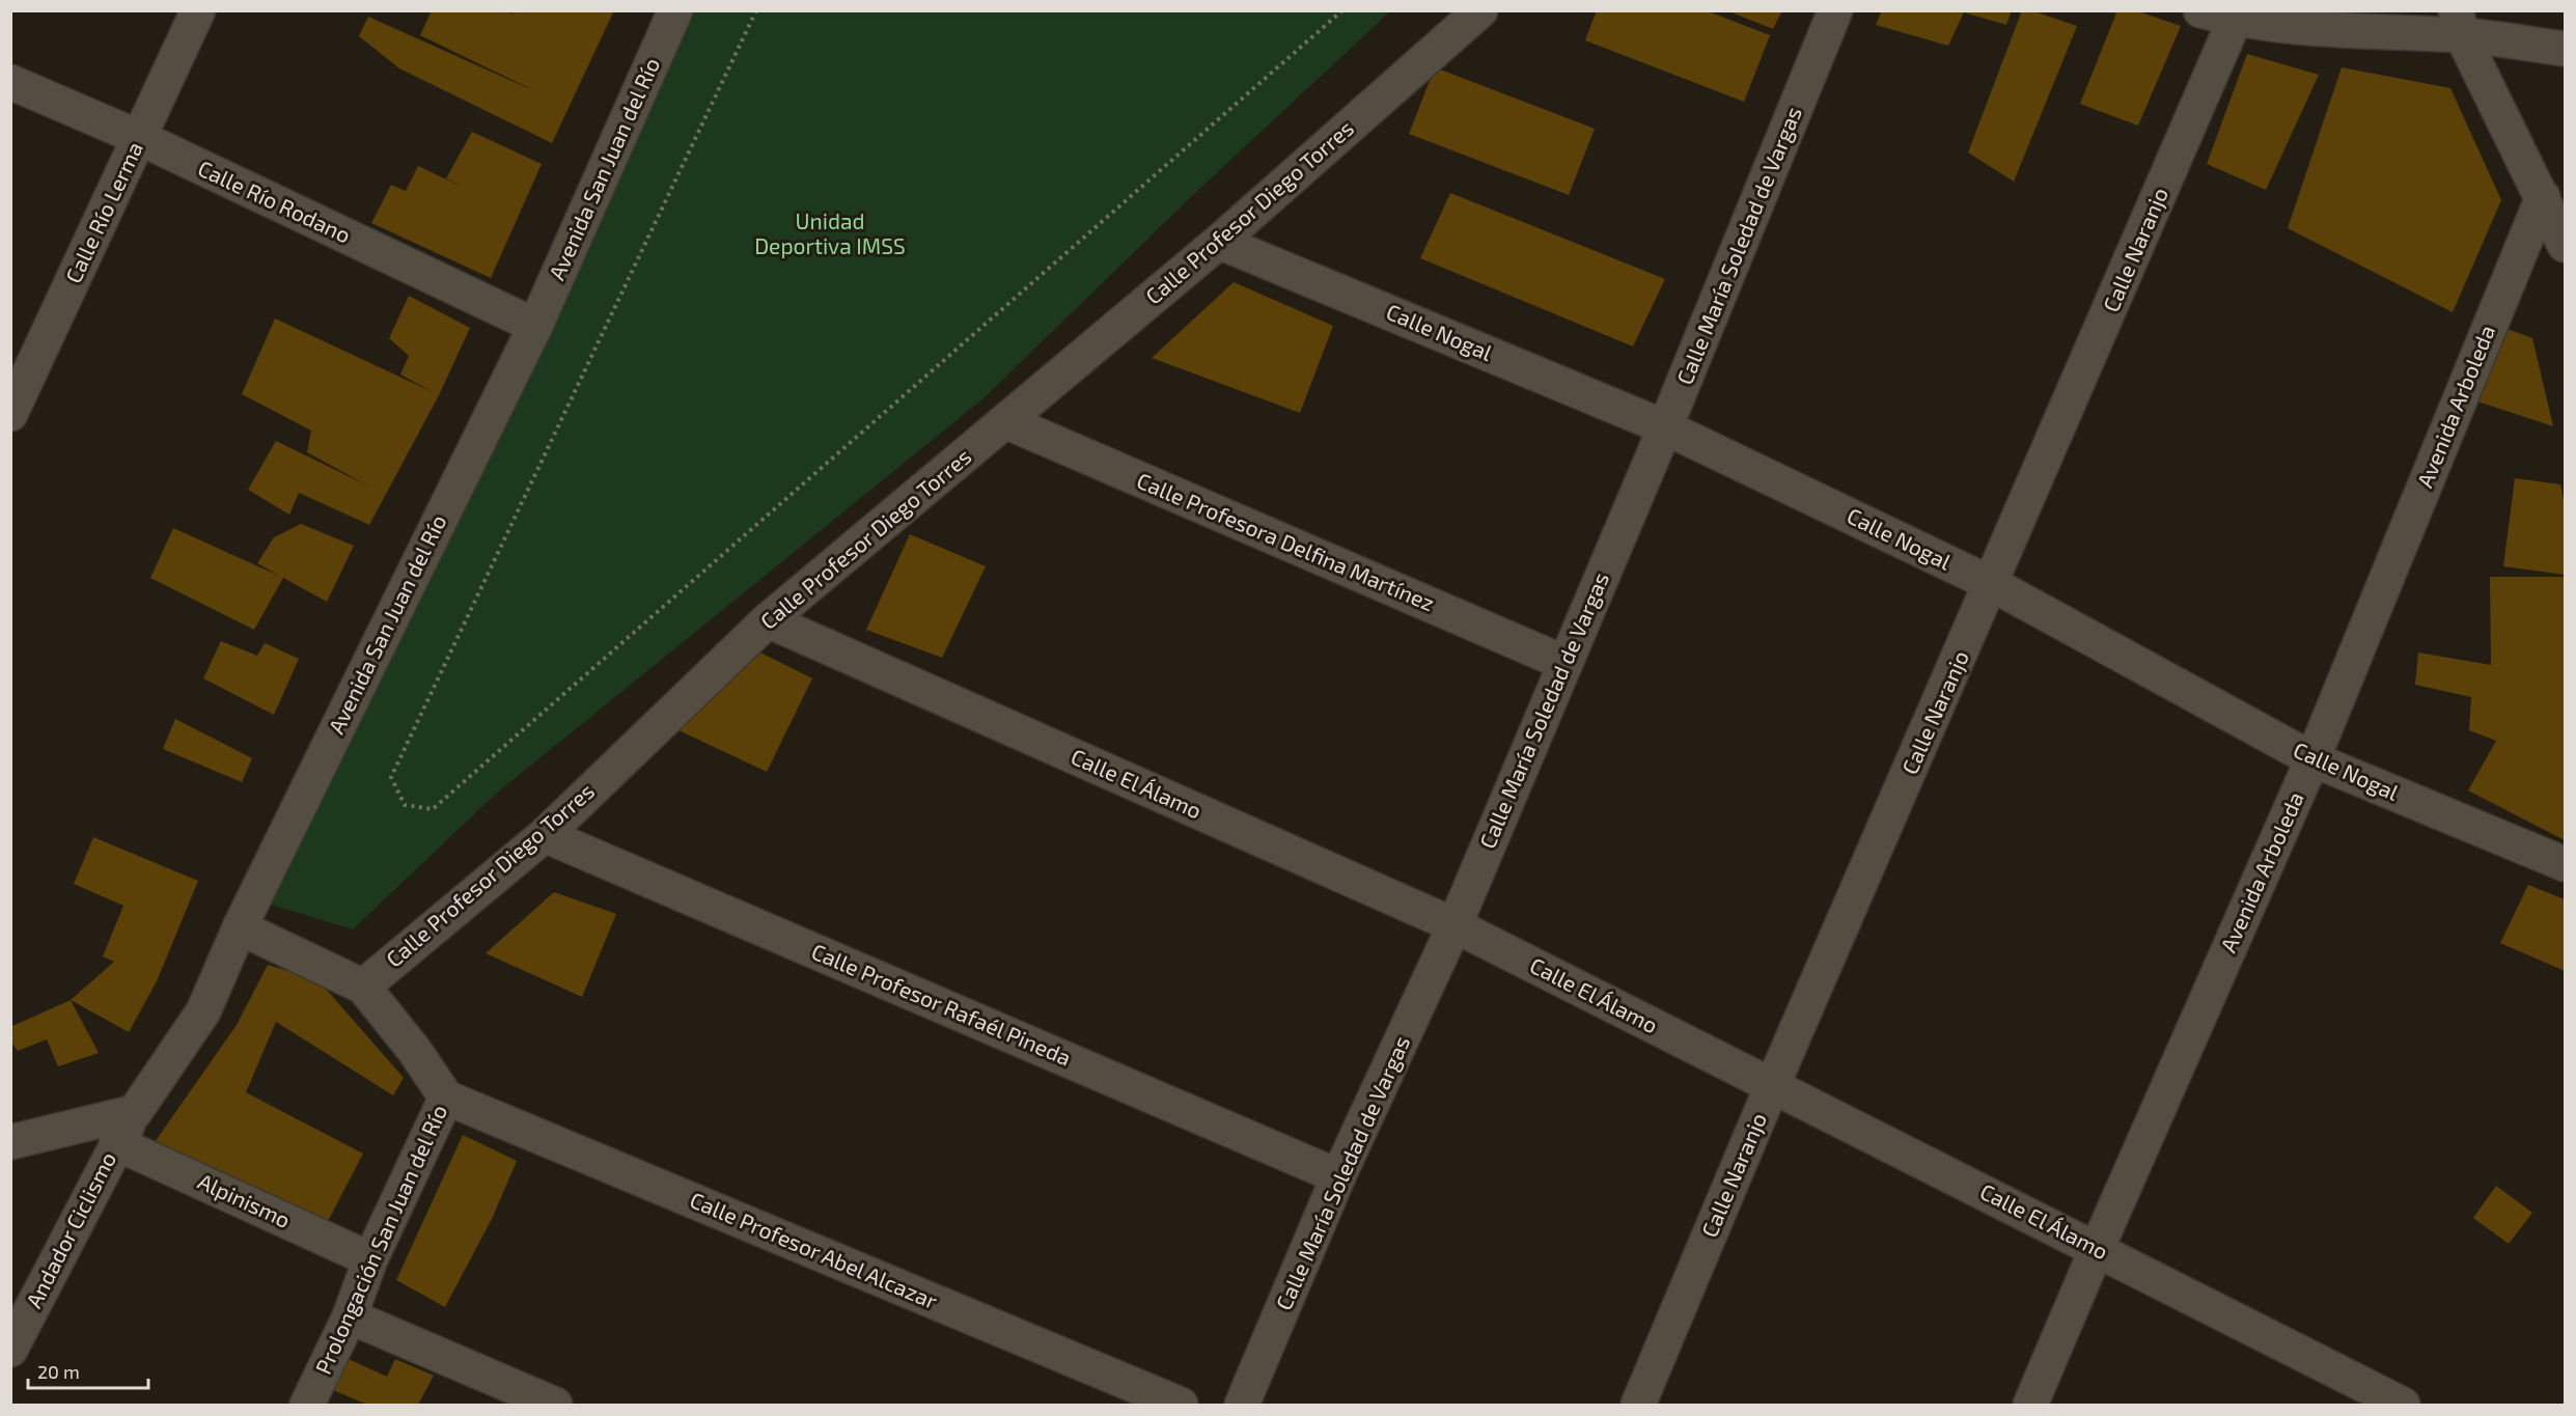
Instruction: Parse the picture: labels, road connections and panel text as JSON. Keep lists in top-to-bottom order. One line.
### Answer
{"streets":{"street":["Avenida San Juan del Río","Calle Río Rodano","Calle Río Lerma","Calle Profesor Diego Torres","Calle María Soledad de Vargas","Calle Naranjo","Calle Nogal","Avenida Arboleda","Calle Profesora Delfina Martínez","Calle El Álamo","Calle Profesor Rafaél Pineda","Alpinismo","Andador Ciclismo","Prolongación San Juan del Río","Calle Profesor Abel Alcazar"]},"crossings":[["Avenida San Juan del Río","Calle Río Rodano"],["Avenida San Juan del Río","Andador Ciclismo"],["Calle Río Rodano","Calle Río Lerma"],["Calle Profesor Diego Torres","Calle Nogal"],["Calle Profesor Diego Torres","Calle Profesora Delfina Martínez"],["Calle Profesor Diego Torres","Calle El Álamo"],["Calle Profesor Diego Torres","Calle Profesor Rafaél Pineda"],["Calle Profesor Diego Torres","Prolongación San Juan del Río"],["Calle María Soledad de Vargas","Calle Nogal"],["Calle María Soledad de Vargas","Calle Profesora Delfina Martínez"],["Calle María Soledad de Vargas","Calle El Álamo"],["Calle María Soledad de Vargas","Calle Profesor Rafaél Pineda"],["Calle Naranjo","Calle Nogal"],["Calle Naranjo","Calle El Álamo"],["Calle Nogal","Avenida Arboleda"],["Avenida Arboleda","Calle El Álamo"],["Alpinismo","Andador Ciclismo"],["Alpinismo","Prolongación San Juan del Río"],["Prolongación San Juan del Río","Calle Profesor Abel Alcazar"]],"parks":["Unidad Deportiva IMSS"],"scale_bar":"20 m"}
